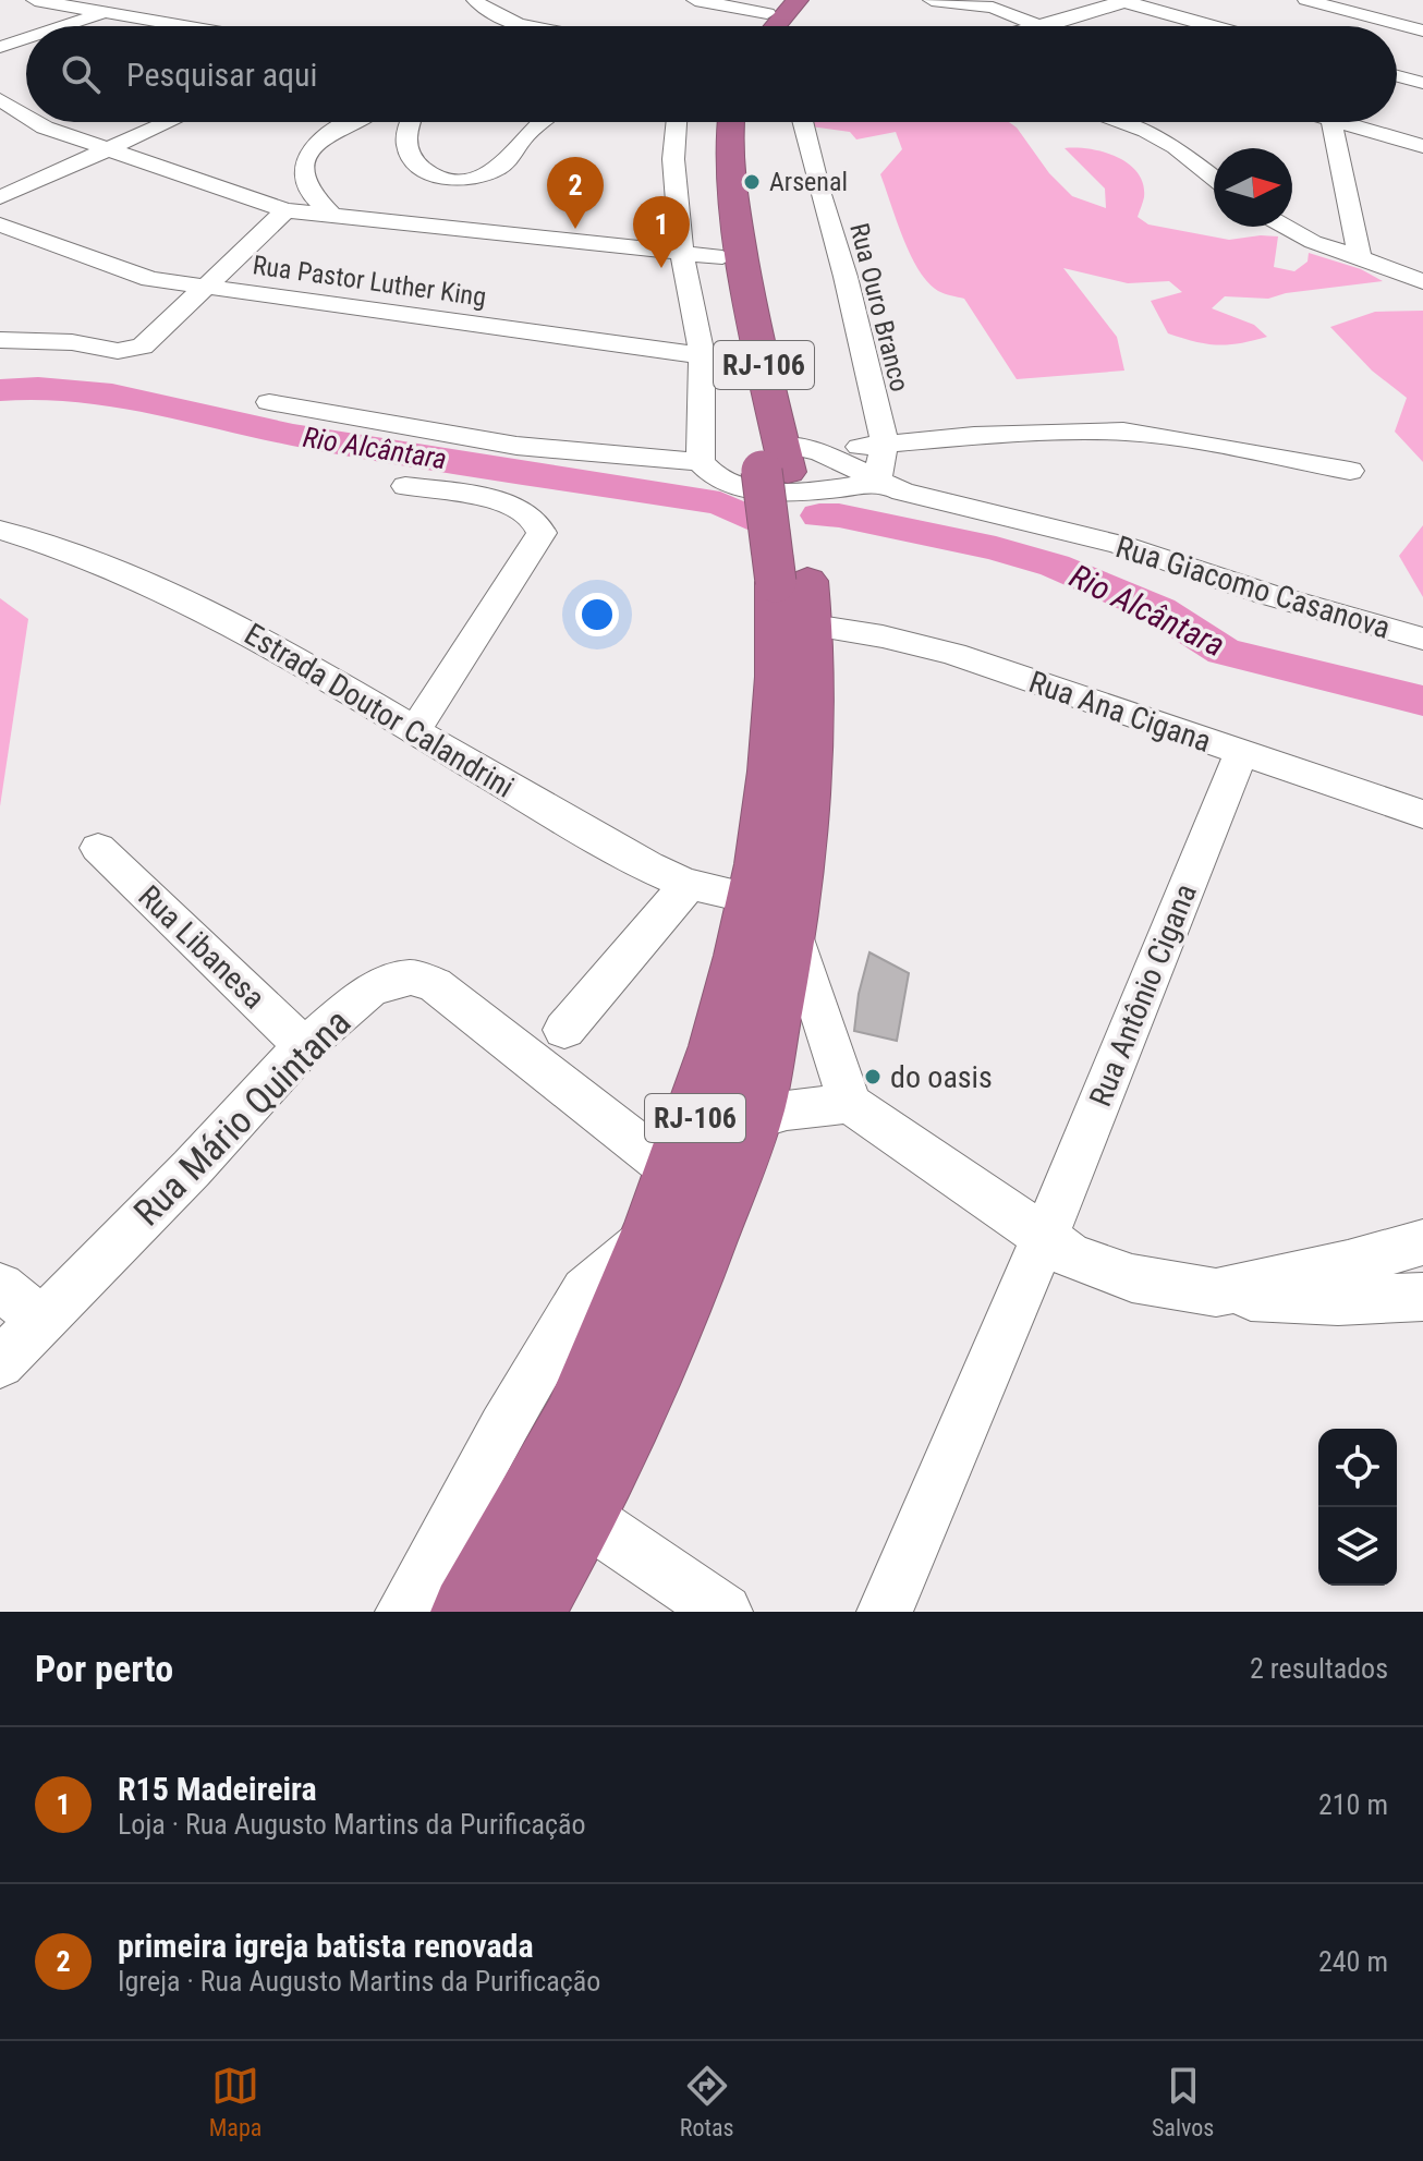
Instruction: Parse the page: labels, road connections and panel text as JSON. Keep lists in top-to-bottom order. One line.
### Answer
{"streets":{"highway":["RJ-106"],"street":["Rua Pastor Luther King","Rua Ouro Branco","Rua Giacomo Casanova","Estrada Doutor Calandrini","Rua Ana Cigana","Rua Libanesa","Rua Antônio Cigana","Rua Mário Quintana"]},"crossings":[["Rua Pastor Luther King","RJ-106"],["Rua Ouro Branco","Rua Giacomo Casanova"],["RJ-106","Rua Giacomo Casanova"],["RJ-106","Estrada Doutor Calandrini"],["RJ-106","Rua Ana Cigana"],["RJ-106","Rua Mário Quintana"],["Rua Ana Cigana","Rua Antônio Cigana"],["Rua Libanesa","Rua Mário Quintana"]],"water":["Rio Alcântara"],"places":["Arsenal","do oasis"],"north":"right","page":{"search":"Pesquisar aqui","pins":["2","1"],"heading":["Por perto","2 resultados"],"list":[{"mark":"1","name":"R15 Madeireira","note":"Loja · Rua Augusto Martins da Purificação","value":"210 m"},{"mark":"2","name":"primeira igreja batista renovada","note":"Igreja · Rua Augusto Martins da Purificação","value":"240 m"}],"nav":["Mapa","Rotas","Salvos"]}}
